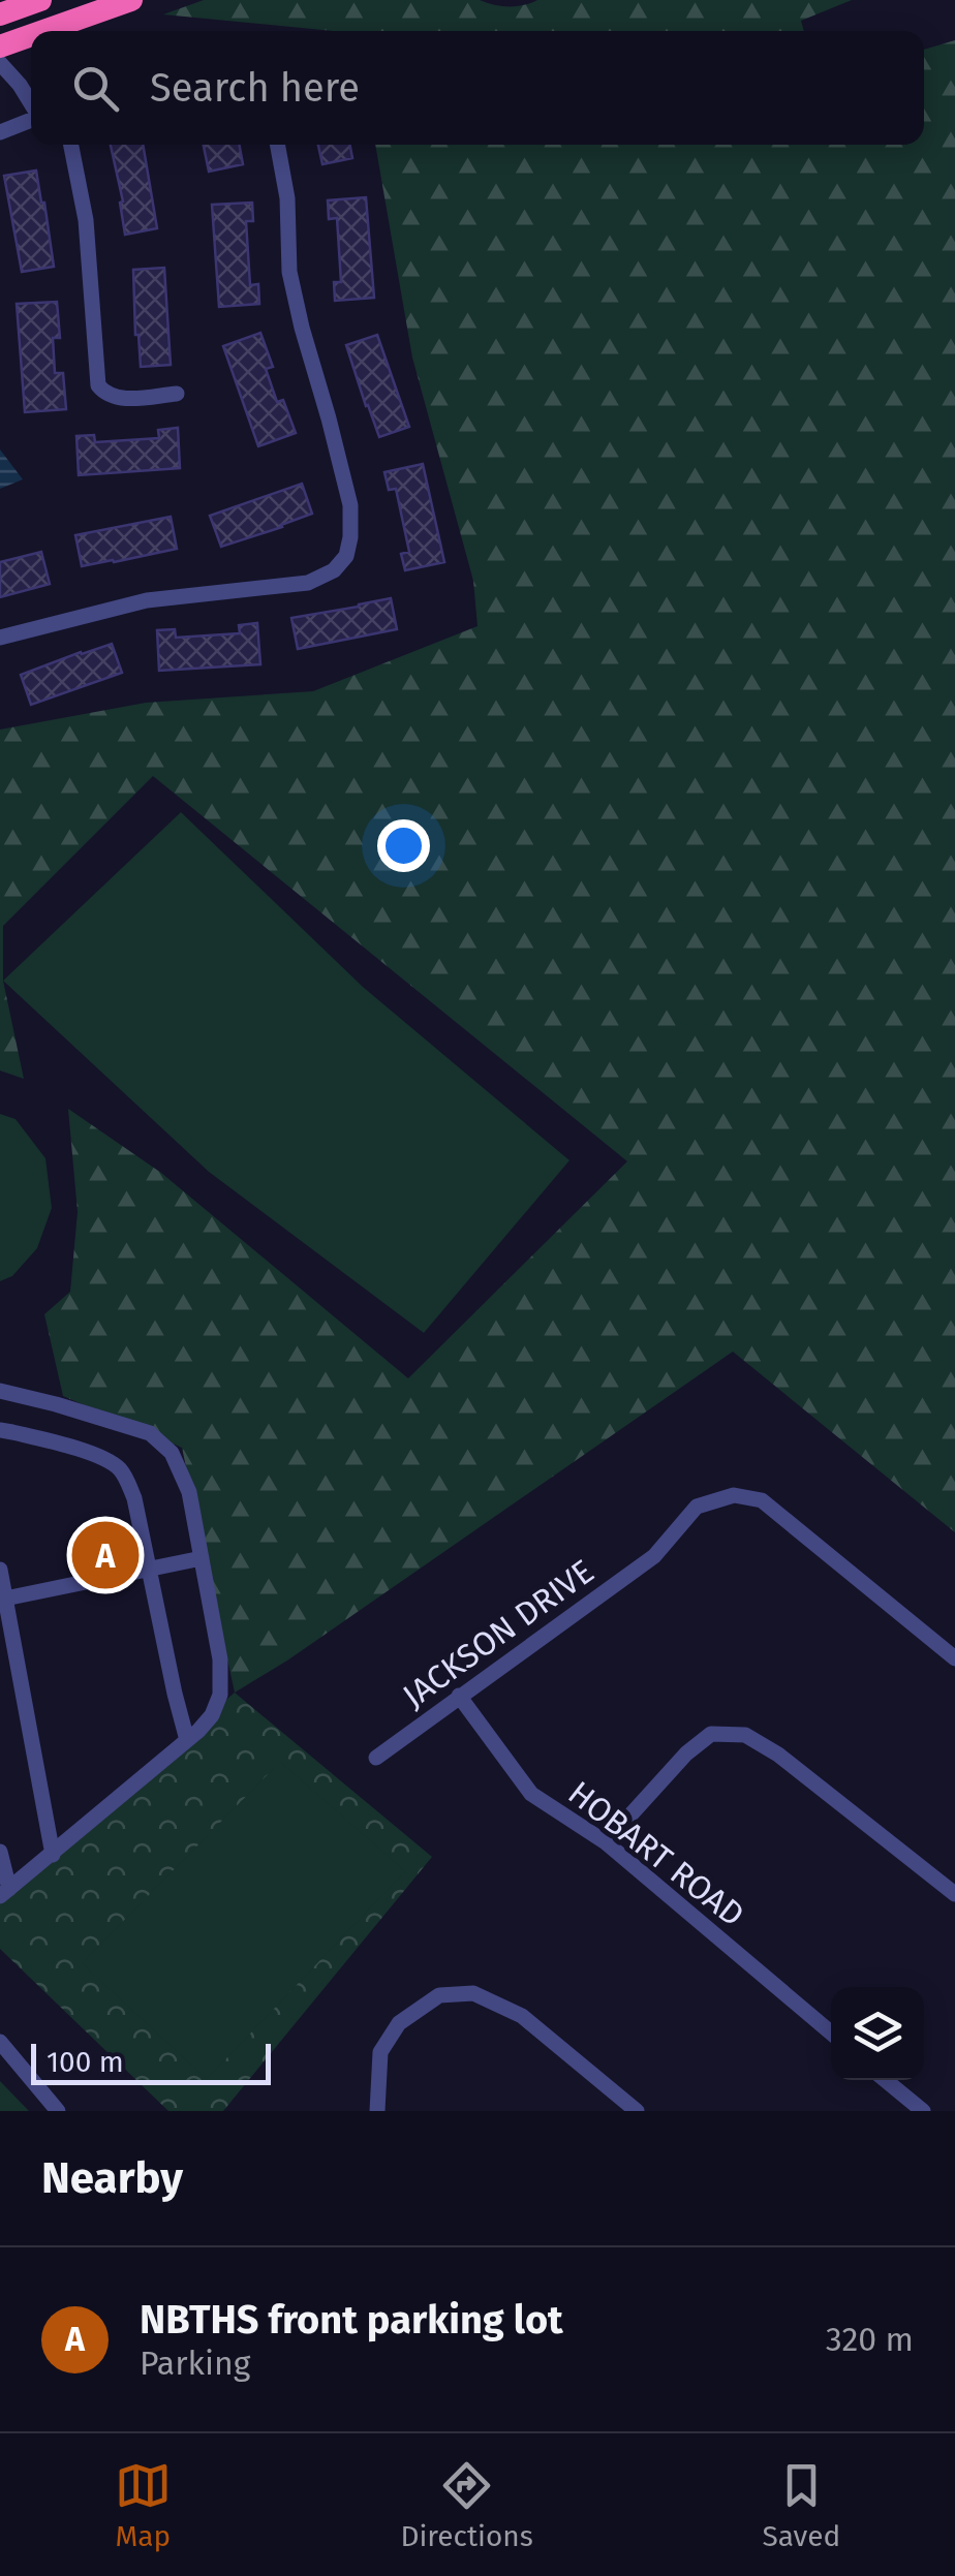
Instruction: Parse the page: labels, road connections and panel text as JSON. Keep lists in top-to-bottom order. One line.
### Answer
{"streets":{"street":["JACKSON DRIVE","HOBART ROAD"]},"crossings":[["JACKSON DRIVE","HOBART ROAD"]],"scale_bar":"100 m","page":{"search":"Search here","pins":"A","scale":"100 m","heading":"Nearby","list":[{"mark":"A","name":"NBTHS front parking lot","note":"Parking","value":"320 m"}],"nav":["Map","Directions","Saved"]}}
